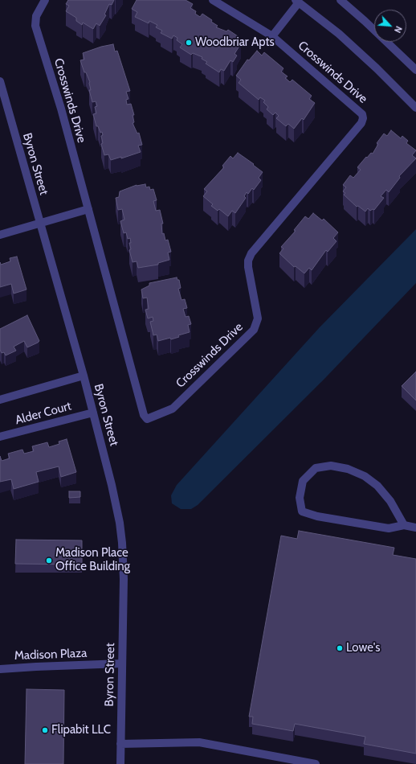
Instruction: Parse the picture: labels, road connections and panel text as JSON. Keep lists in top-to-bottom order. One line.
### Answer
{"streets":{"street":["Crosswinds Drive","Byron Street","Alder Court","Madison Plaza"]},"crossings":[["Byron Street","Alder Court"],["Byron Street","Madison Plaza"]],"places":["Woodbriar Apts","Madison Place Office Building","Lowe's","Flipabit LLC"],"north":"bottom right"}
